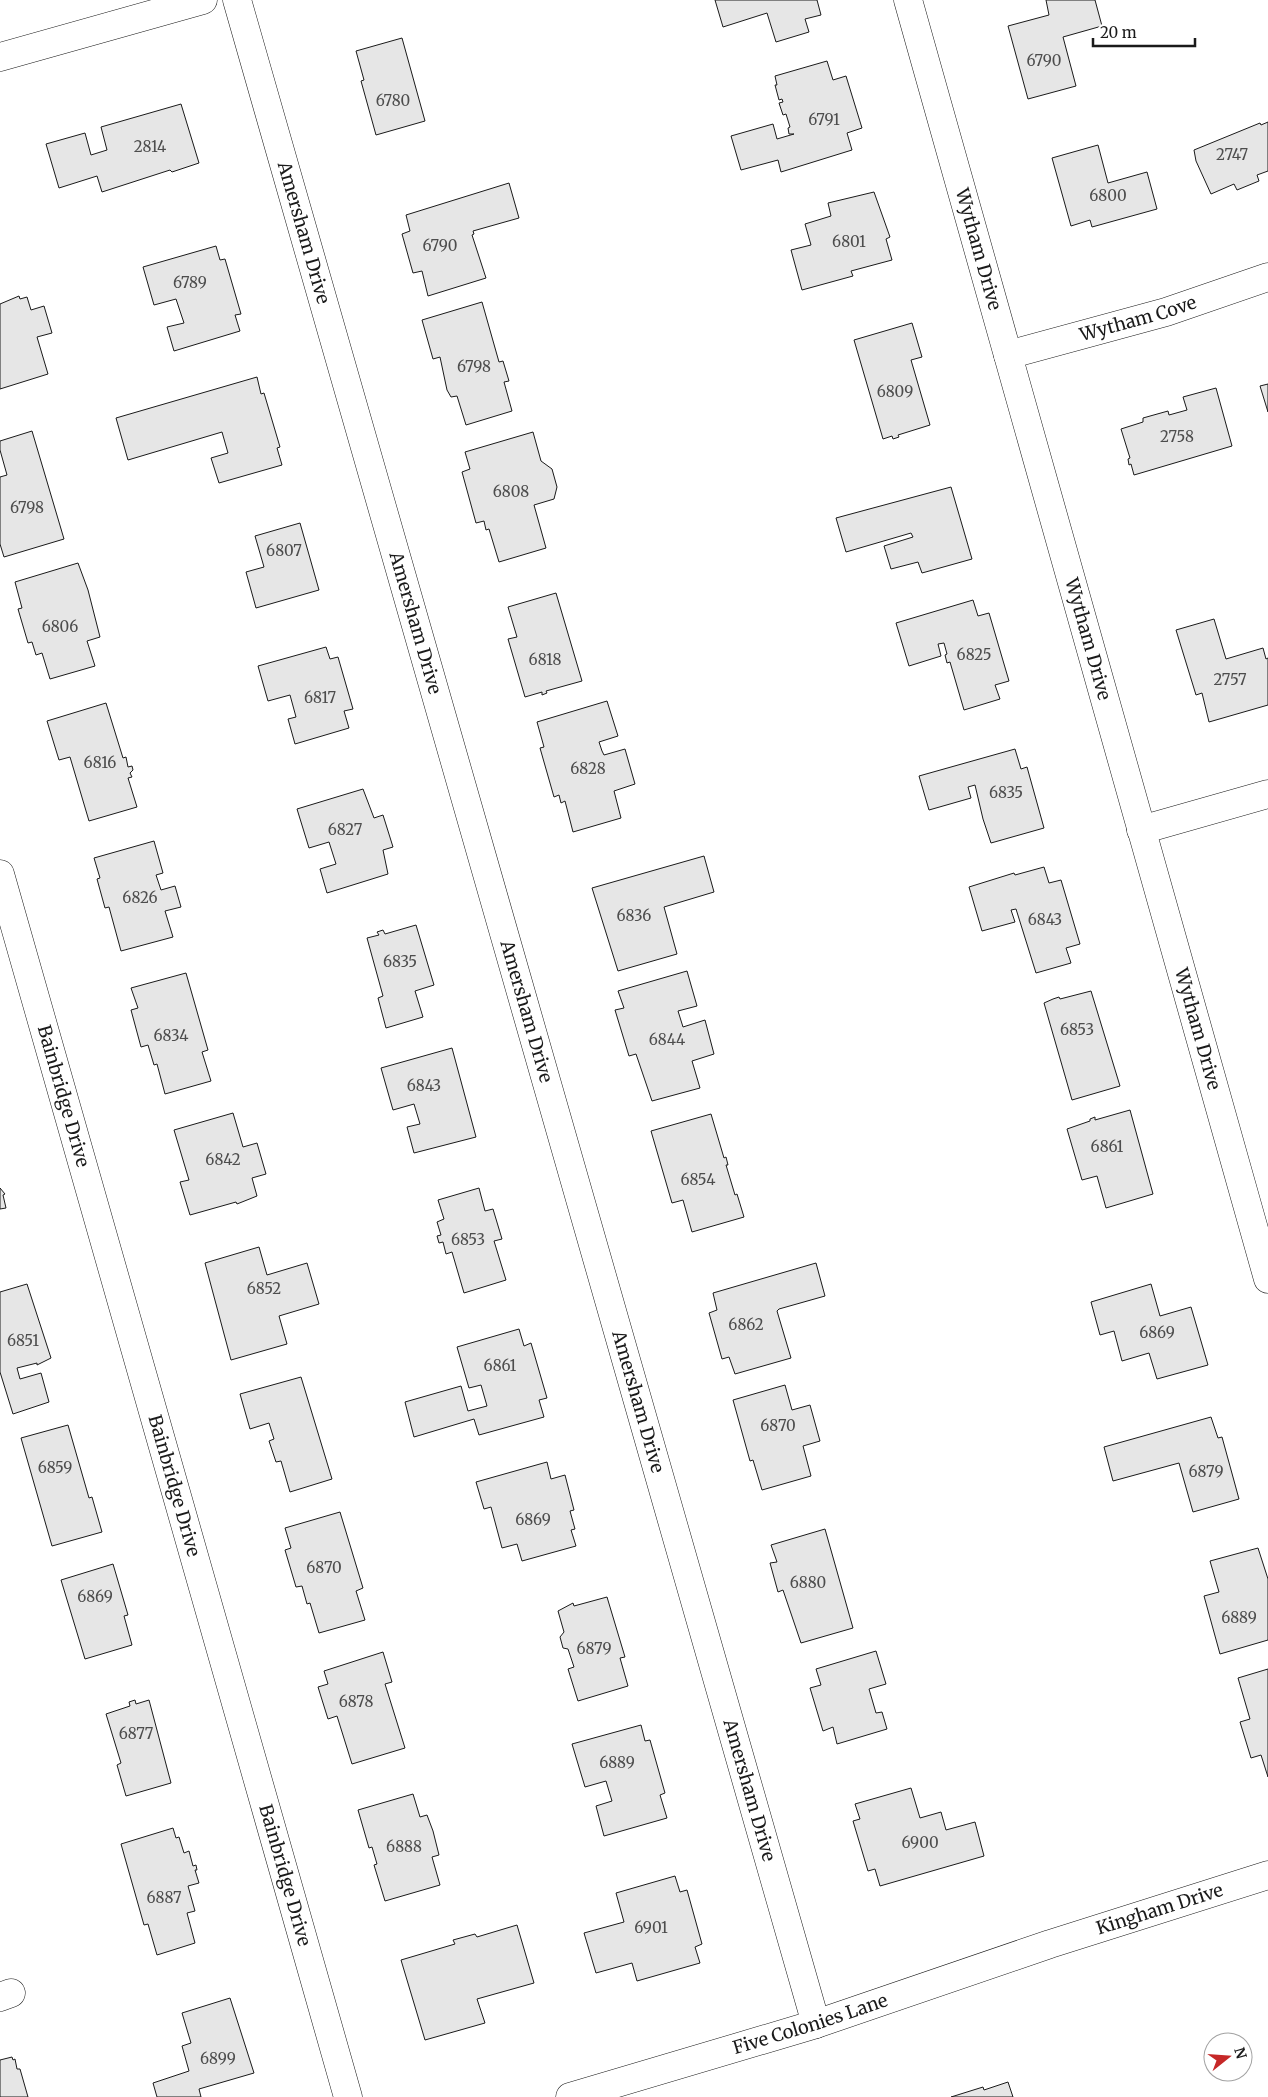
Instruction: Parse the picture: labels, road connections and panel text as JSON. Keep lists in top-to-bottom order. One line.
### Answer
{"streets":{"street":["Amersham Drive","Wytham Drive","Wytham Cove","Bainbridge Drive","Kingham Drive","Five Colonies Lane"]},"crossings":[["Amersham Drive","Five Colonies Lane"],["Wytham Drive","Wytham Cove"],["Kingham Drive","Five Colonies Lane"]],"house_numbers":["6790","6780","6791","2814","2747","6800","6801","6790","6789","6798","6809","2758","6808","6798","6807","6806","6825","6818","2757","6817","6816","6828","6835","6827","6826","6836","6843","6835","6853","6834","6844","6843","6861","6842","6854","6853","6852","6862","6869","6851","6861","6870","6859","6879","6869","6870","6880","6869","6889","6879","6878","6877","6889","6900","6888","6887","6901","6899"],"scale_bar":"20 m","north":"right"}
